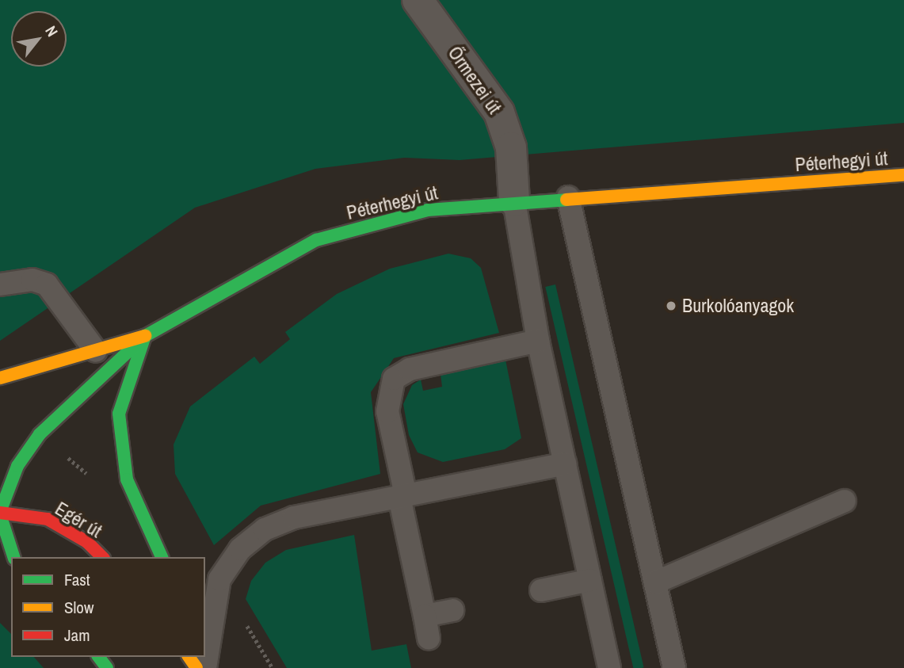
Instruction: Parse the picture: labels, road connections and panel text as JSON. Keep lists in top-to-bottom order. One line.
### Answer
{"streets":{"street":["Őrmezei út","Péterhegyi út","Egér út"]},"crossings":[["Őrmezei út","Péterhegyi út"],["Péterhegyi út","Egér út"]],"places":["Burkolóanyagok"],"legend":["Fast","Slow","Jam"],"north":"top right"}
